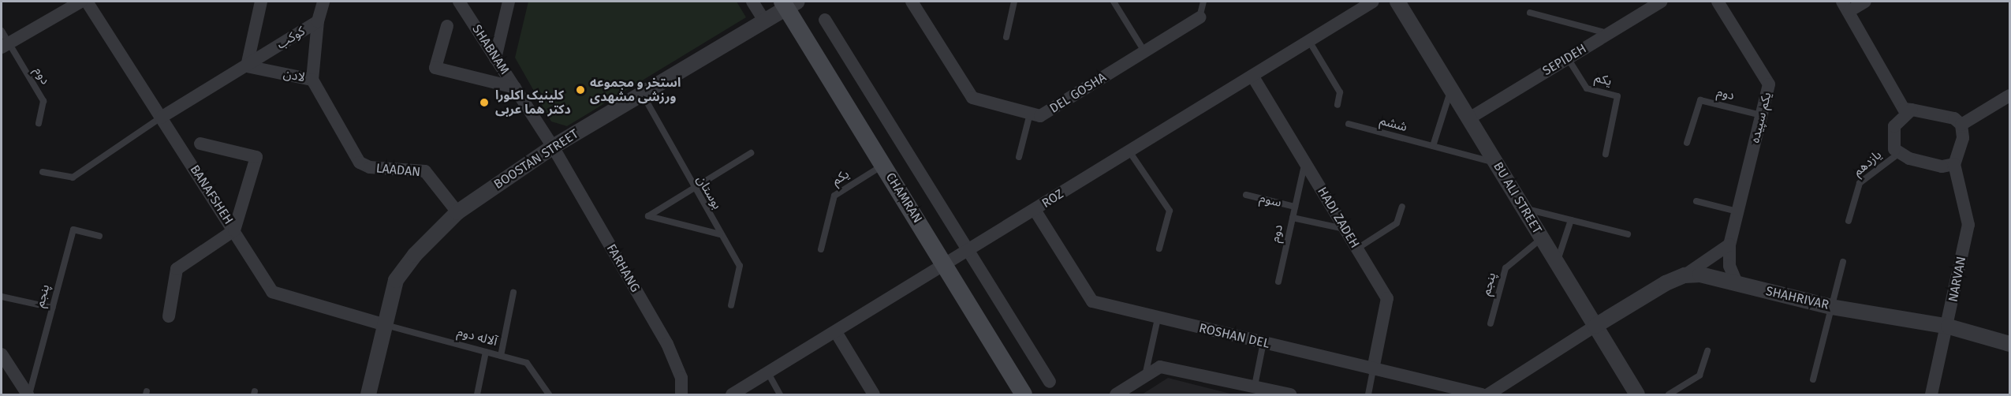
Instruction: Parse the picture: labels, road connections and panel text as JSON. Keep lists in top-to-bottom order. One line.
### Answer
{"streets":{"main road":["CHAMRAN"],"street":["کوکب","SHABNAM","SEPIDEH","لادن","DEL GOSHA","یکم سپیده","BOOSTAN STREET","LAADAN","BANAFSHEH","BU ALI STREET","ROZ","HADI ZADEH","FARHANG","NARVAN","SHAHRIVAR","ROSHAN DEL"],"lane":["دوم","یکم","ششم","یازدهم","بوستان","سوم","پنجم","آلاله دوم"]},"crossings":[["کوکب","لادن"],["کوکب","BANAFSHEH"],["SHABNAM","BOOSTAN STREET"],["SHABNAM","FARHANG"],["SEPIDEH","یکم"],["SEPIDEH","BU ALI STREET"],["دوم","یکم سپیده"],["دوم","سوم"],["دوم","HADI ZADEH"],["لادن","LAADAN"],["یکم","CHAMRAN"],["یکم سپیده","SHAHRIVAR"],["ششم","BU ALI STREET"],["BOOSTAN STREET","LAADAN"],["BOOSTAN STREET","بوستان"],["BOOSTAN STREET","BANAFSHEH"],["BOOSTAN STREET","CHAMRAN"],["BOOSTAN STREET","FARHANG"],["BOOSTAN STREET","آلاله دوم"],["یازدهم","NARVAN"],["BANAFSHEH","آلاله دوم"],["CHAMRAN","ROZ"],["BU ALI STREET","پنجم"],["ROZ","HADI ZADEH"],["ROZ","ROSHAN DEL"],["HADI ZADEH","ROSHAN DEL"],["NARVAN","SHAHRIVAR"]],"places":["استخر و مجموعه ورزشی مشهدی","کلینیک اکلورا دکتر هما عربی"]}
